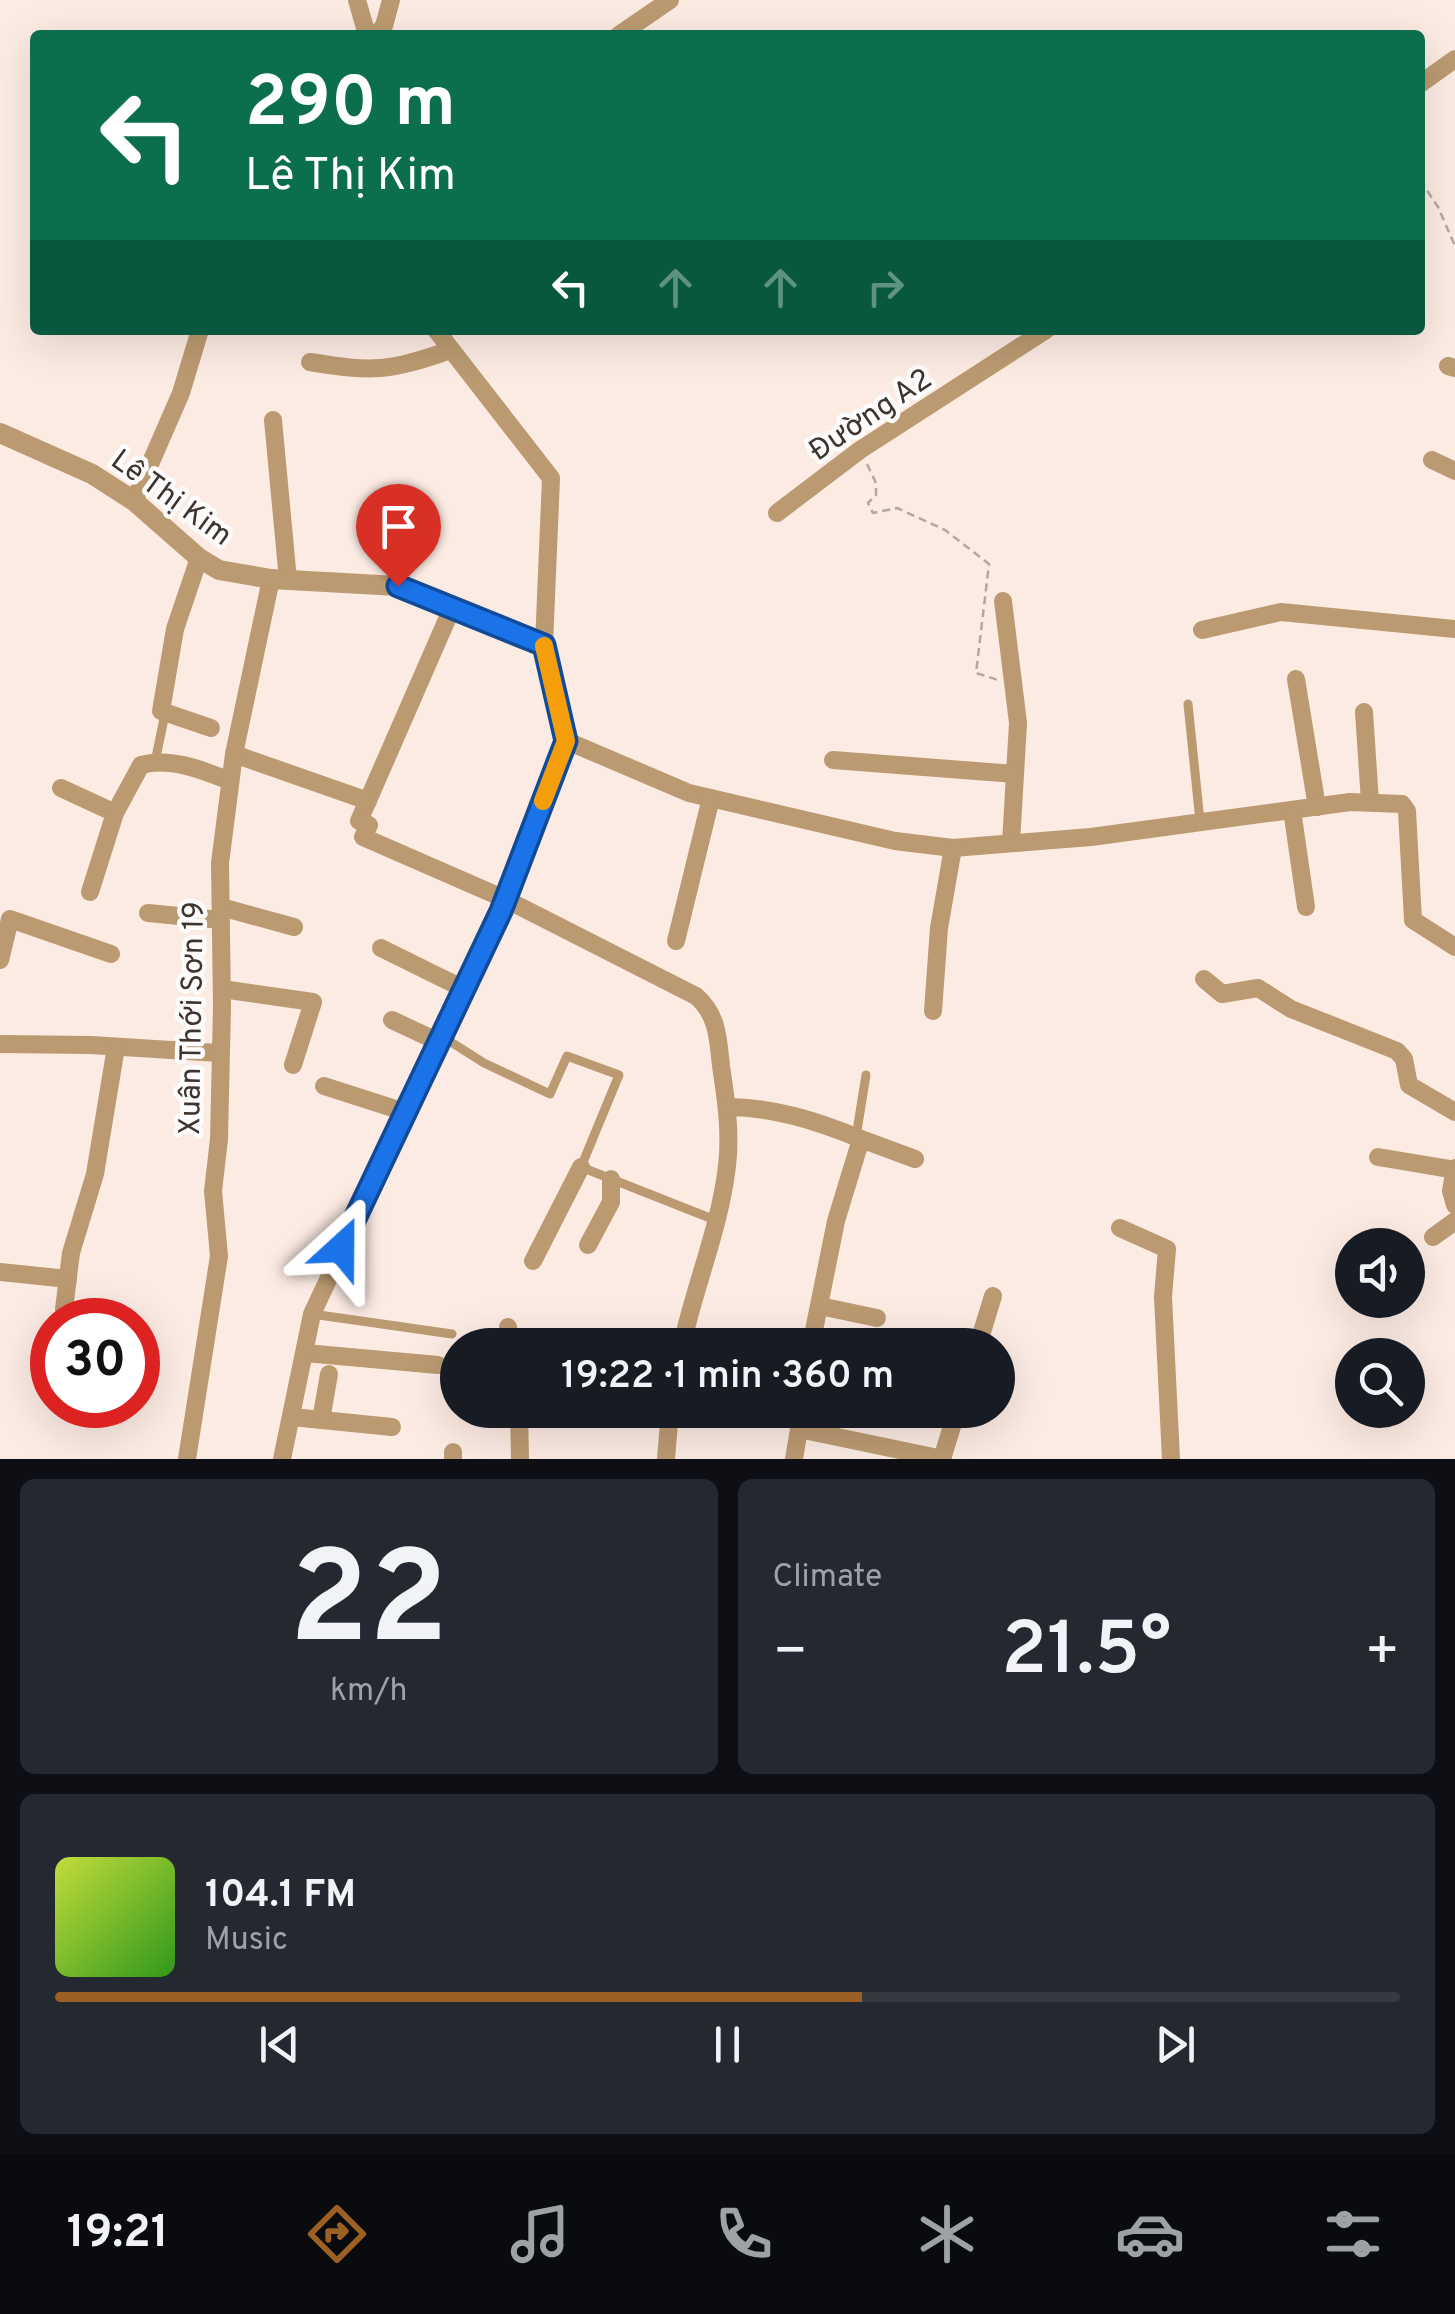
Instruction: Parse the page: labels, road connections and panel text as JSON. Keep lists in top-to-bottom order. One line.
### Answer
{"streets":{"street":["Đường A2","Lê Thị Kim","Xuân Thới Sơn 19"]},"crossings":[["Lê Thị Kim","Xuân Thới Sơn 19"]],"page":{"turn":["290 m","Lê Thị Kim"],"limit":"30","trip":"19:22 · 1 min · 360 m","tile":[["22","km/h"],"Climate"],"heat":["−","21.5°","+"],"song":["104.1 FM","Music"],"tabs":"19:21"}}
